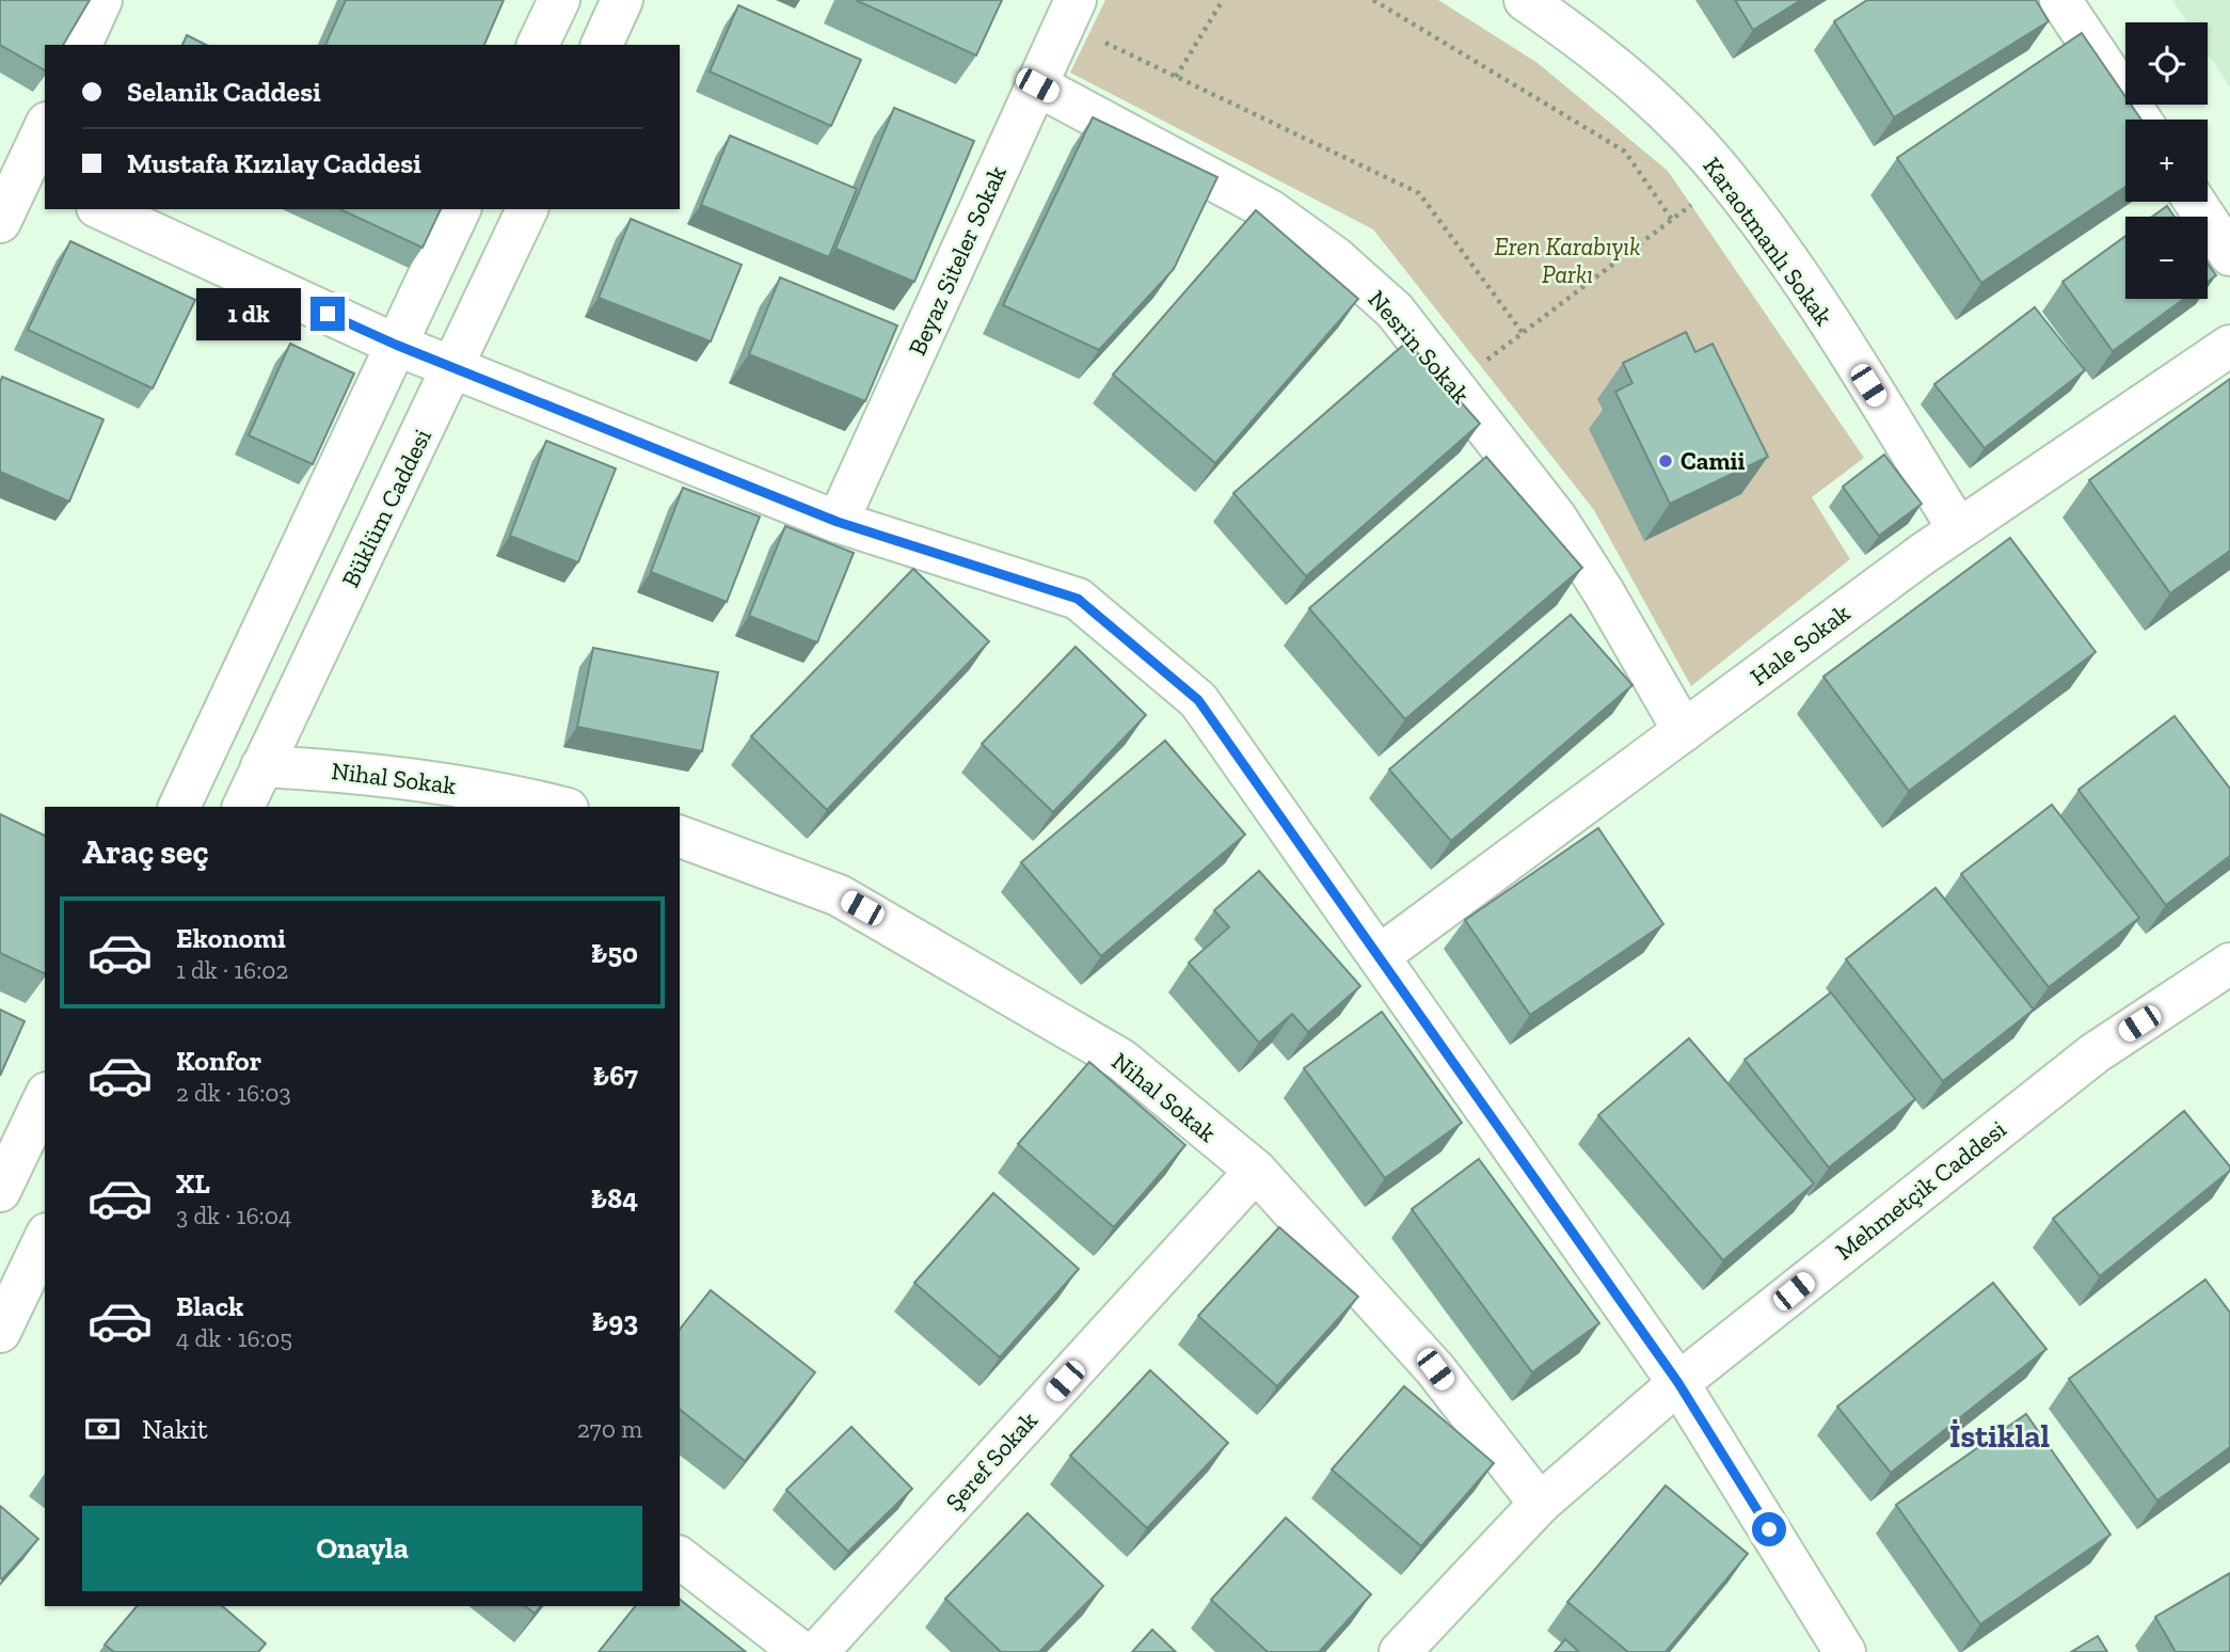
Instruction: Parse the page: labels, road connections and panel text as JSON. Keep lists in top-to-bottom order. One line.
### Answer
{"streets":{"street":["Karaotmanlı Sokak","Beyaz Siteler Sokak","Nesrin Sokak","Büklüm Caddesi","Hale Sokak","Nihal Sokak","Mehmetçik Caddesi","Şeref Sokak"]},"crossings":[["Karaotmanlı Sokak","Hale Sokak"],["Beyaz Siteler Sokak","Nesrin Sokak"],["Nesrin Sokak","Hale Sokak"],["Büklüm Caddesi","Nihal Sokak"],["Nihal Sokak","Mehmetçik Caddesi"],["Nihal Sokak","Şeref Sokak"]],"districts":["İstiklal"],"parks":["Eren Karabıyık Parkı"],"places":["Camii"],"page":{"map_buttons":["+","−"],"banner":["Selanik Caddesi","Mustafa Kızılay Caddesi"],"bubble":"1 dk","heading":"Araç seç","list":[{"name":"Ekonomi","note":"1 dk · 16:02","value":"₺50"},{"name":"Konfor","note":"2 dk · 16:03","value":"₺67"},{"name":"XL","note":"3 dk · 16:04","value":"₺84"},{"name":"Black","note":"4 dk · 16:05","value":"₺93"}],"pay":["Nakit","270 m"],"buttons":"Onayla"}}
